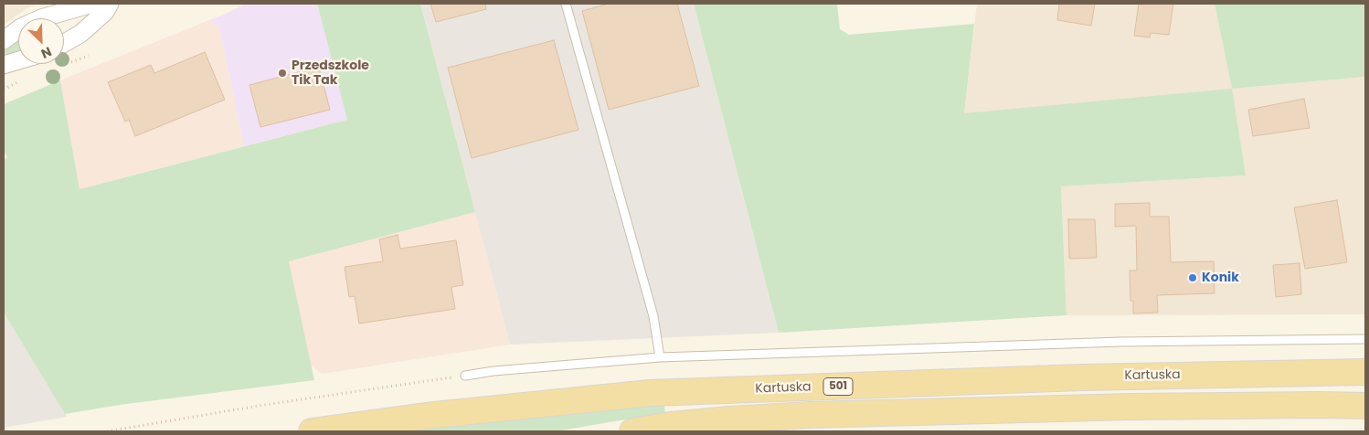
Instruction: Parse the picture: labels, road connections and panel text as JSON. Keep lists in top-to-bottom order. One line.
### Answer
{"streets":{"main road":["Kartuska","501"]},"places":["Przedszkole Tik Tak","Konik"],"north":"bottom right"}
